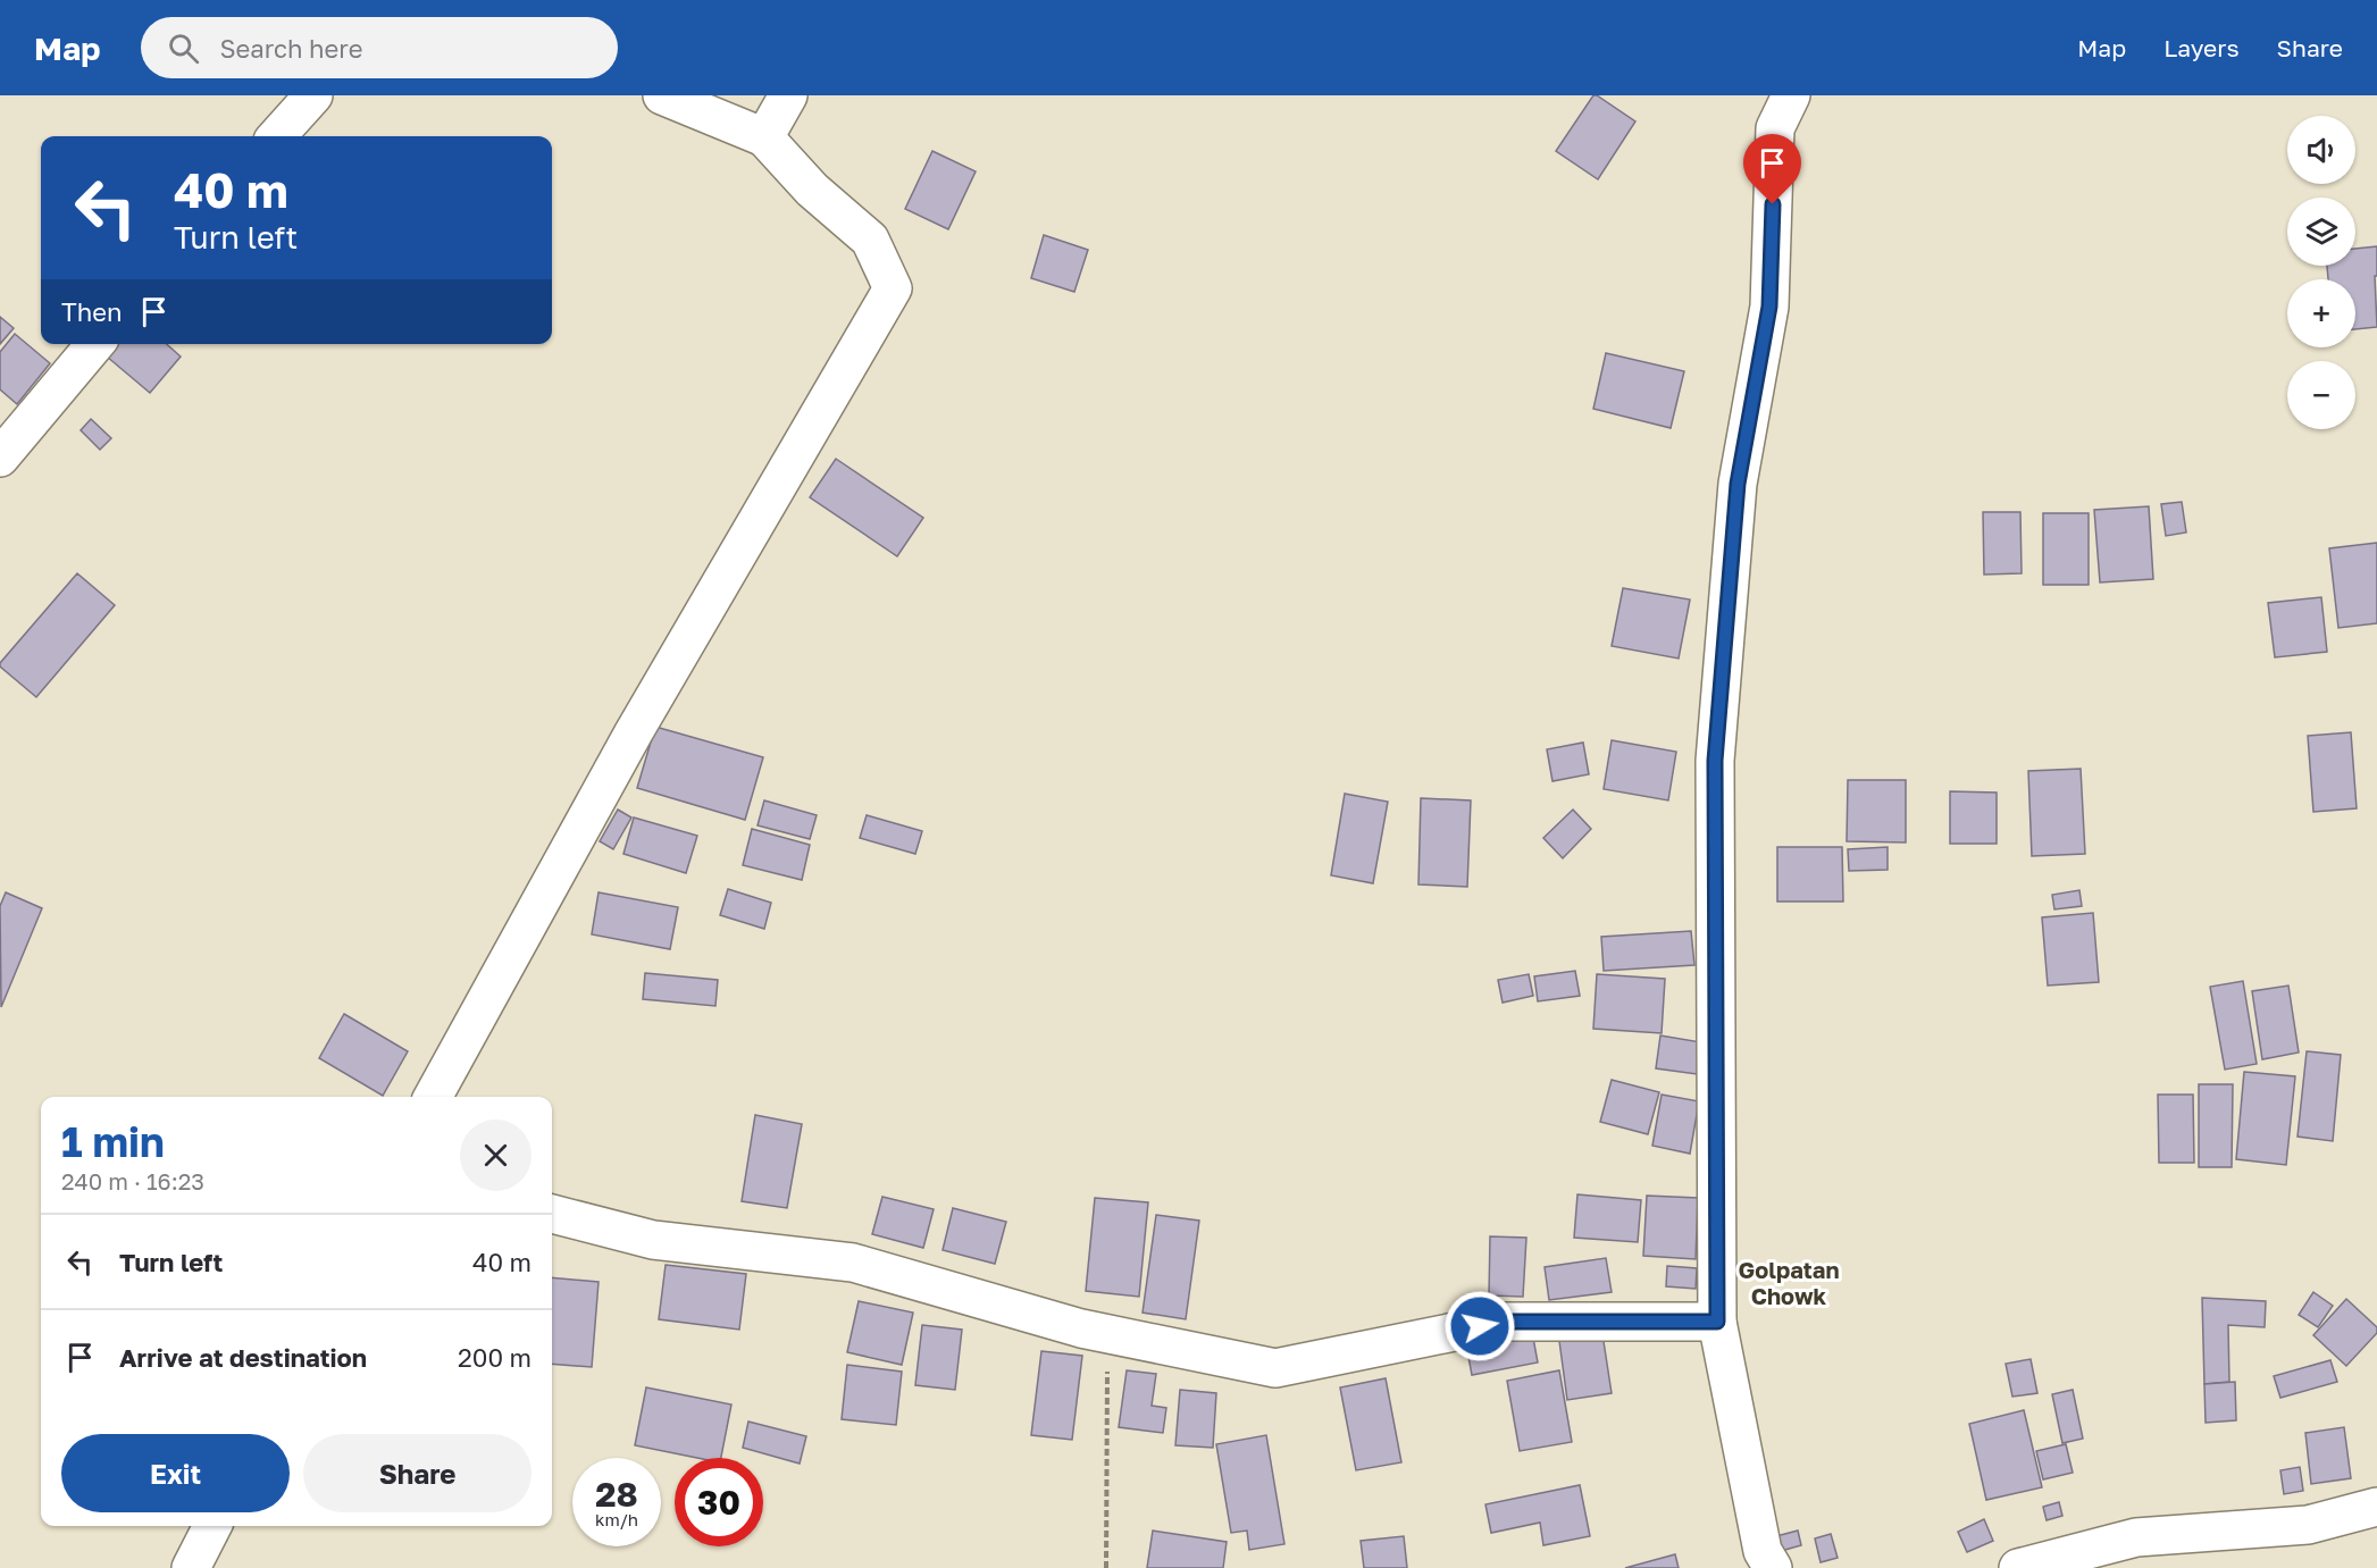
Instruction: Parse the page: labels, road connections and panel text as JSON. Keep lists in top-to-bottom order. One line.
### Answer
{"districts":["Golpatan Chowk"],"page":{"header":"Map","search":"Search here","nav":["Map","Layers","Share"],"map_buttons":["+","−"],"turn":["40 m","Turn left"],"then":"Then","heading":["1 min","240 m · 16:23"],"list":[{"name":"Turn left","value":"40 m"},{"name":"Arrive at destination","value":"200 m"}],"buttons":["Exit","Share"],"speed":"28 km/h","limit":"30"}}
